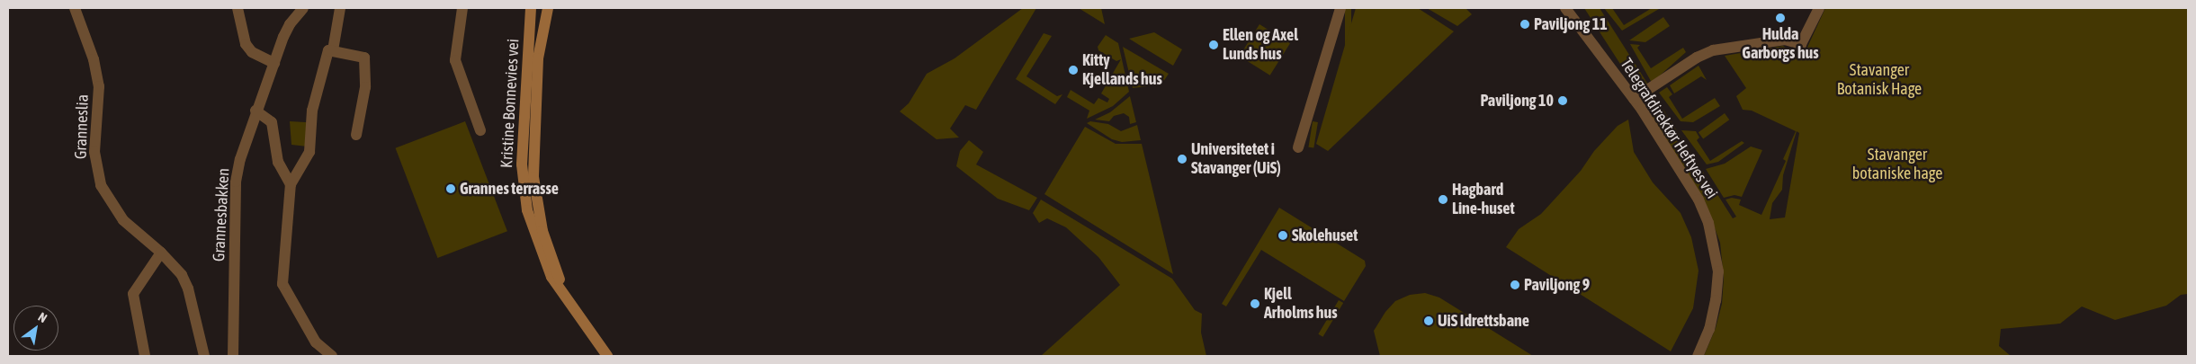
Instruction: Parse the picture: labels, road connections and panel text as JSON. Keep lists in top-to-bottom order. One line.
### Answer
{"streets":{"main road":["Kristine Bonnevies vei"],"street":["Granneslia","Telegrafdirektør Heftyes vei","Grannesbakken"]},"parks":["Stavanger Botanisk Hage","Stavanger botaniske hage"],"places":["Hulda Garborgs hus","Paviljong 11","Ellen og Axel Lunds hus","Kitty Kjellands hus","Paviljong 10","Universitetet i Stavanger (UiS)","Grannes terrasse","Hagbard Line-huset","Skolehuset","Paviljong 9","Kjell Arholms hus","UiS Idrettsbane"],"north":"top right"}
